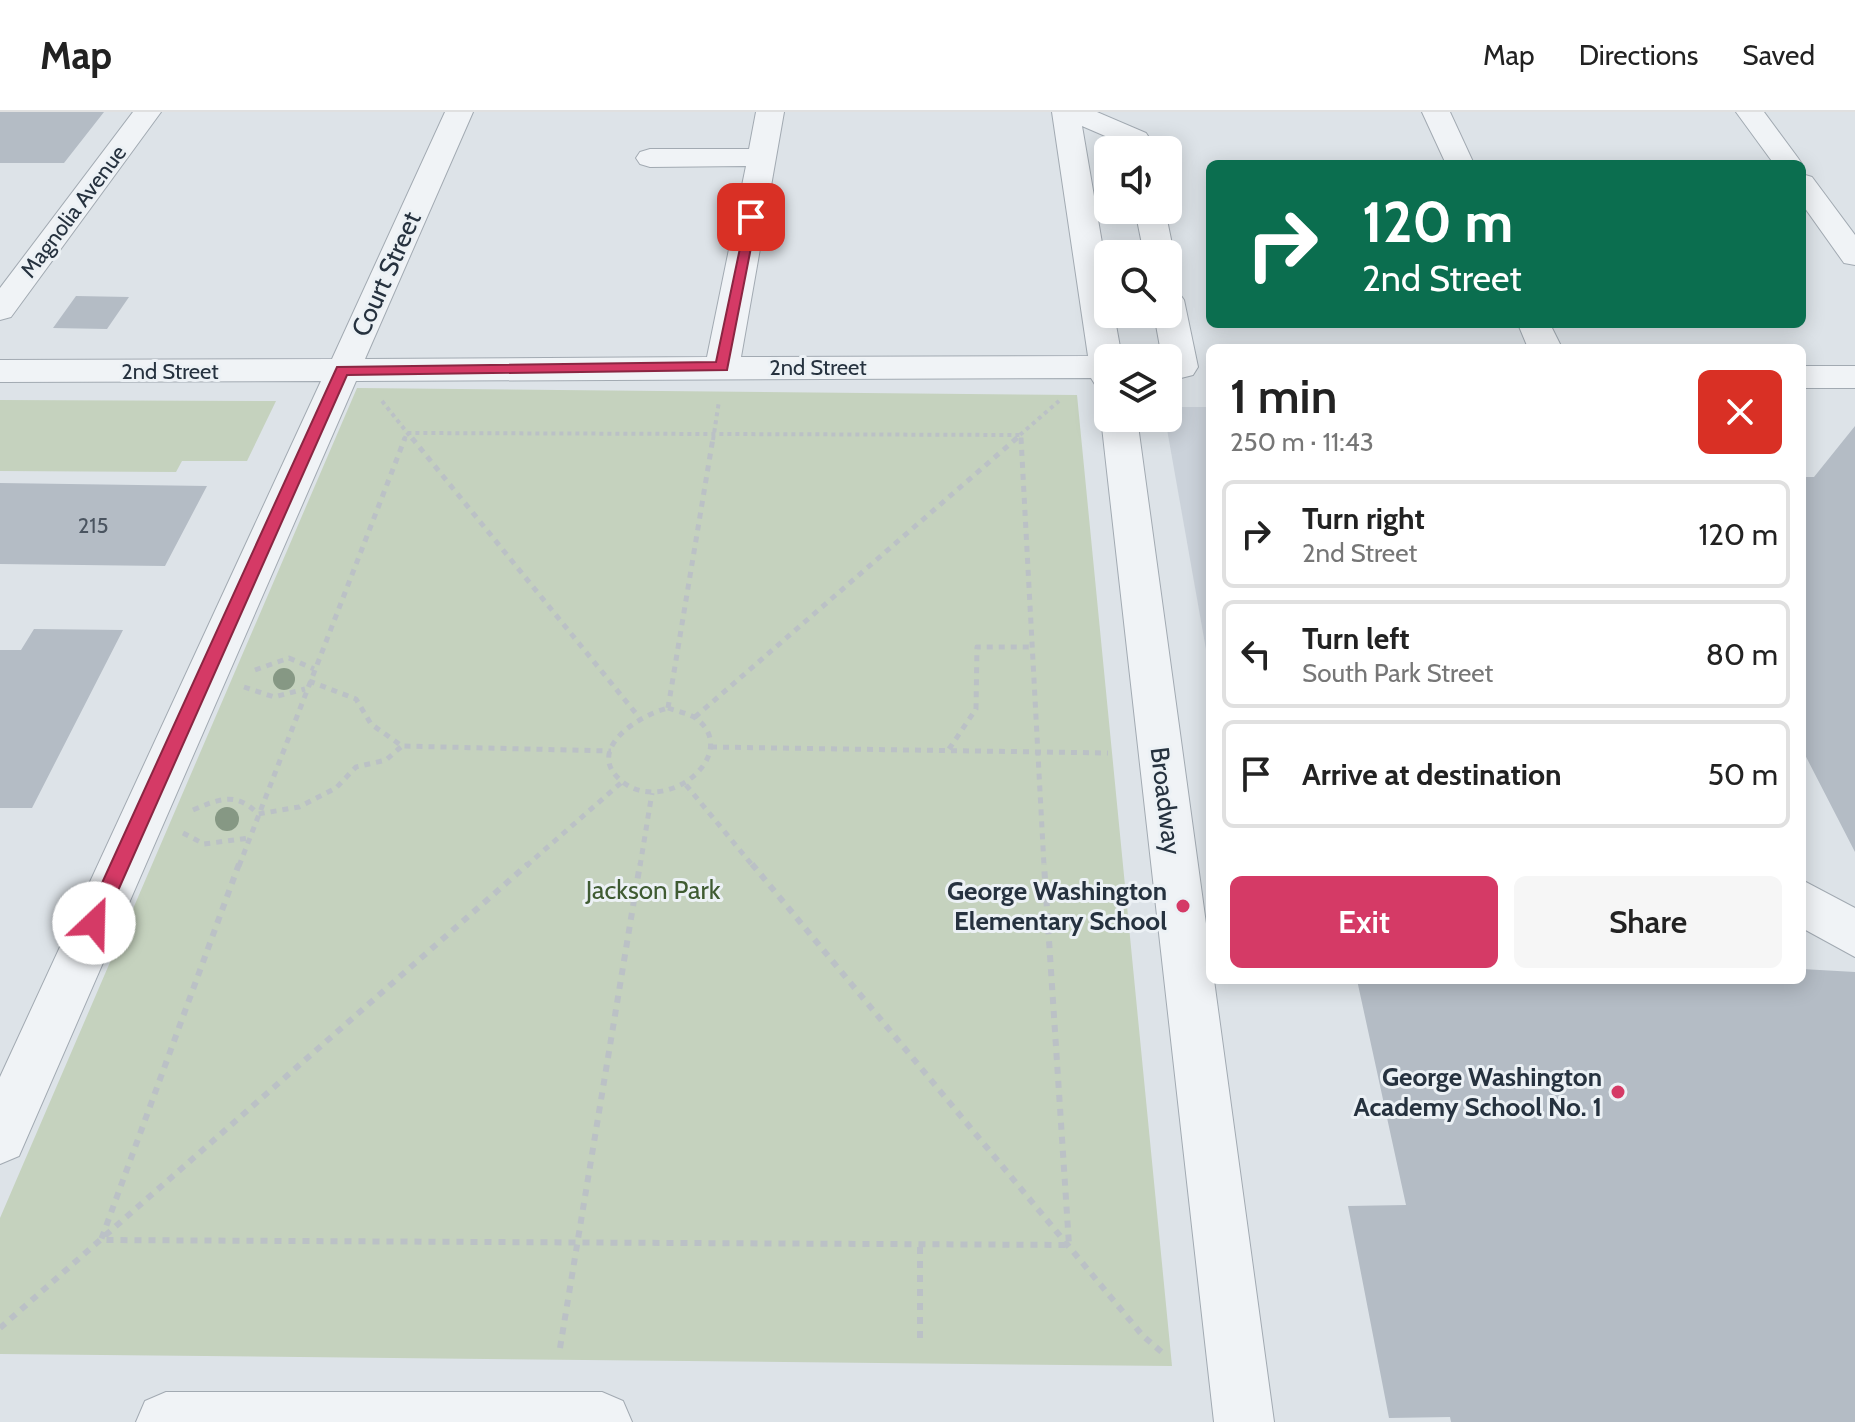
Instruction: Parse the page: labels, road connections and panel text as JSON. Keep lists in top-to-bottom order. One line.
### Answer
{"streets":{"street":["Magnolia Avenue","Court Street","2nd Street","Broadway"]},"crossings":[["Court Street","2nd Street"]],"parks":["Jackson Park"],"places":["George Washington Elementary School","George Washington Academy School No. 1"],"house_numbers":["215"],"page":{"header":"Map","nav":["Map","Directions","Saved"],"turn":["120 m","2nd Street"],"heading":["1 min","250 m · 11:43"],"list":[{"name":"Turn right","note":"2nd Street","value":"120 m"},{"name":"Turn left","note":"South Park Street","value":"80 m"},{"name":"Arrive at destination","value":"50 m"}],"buttons":["Exit","Share"]}}
